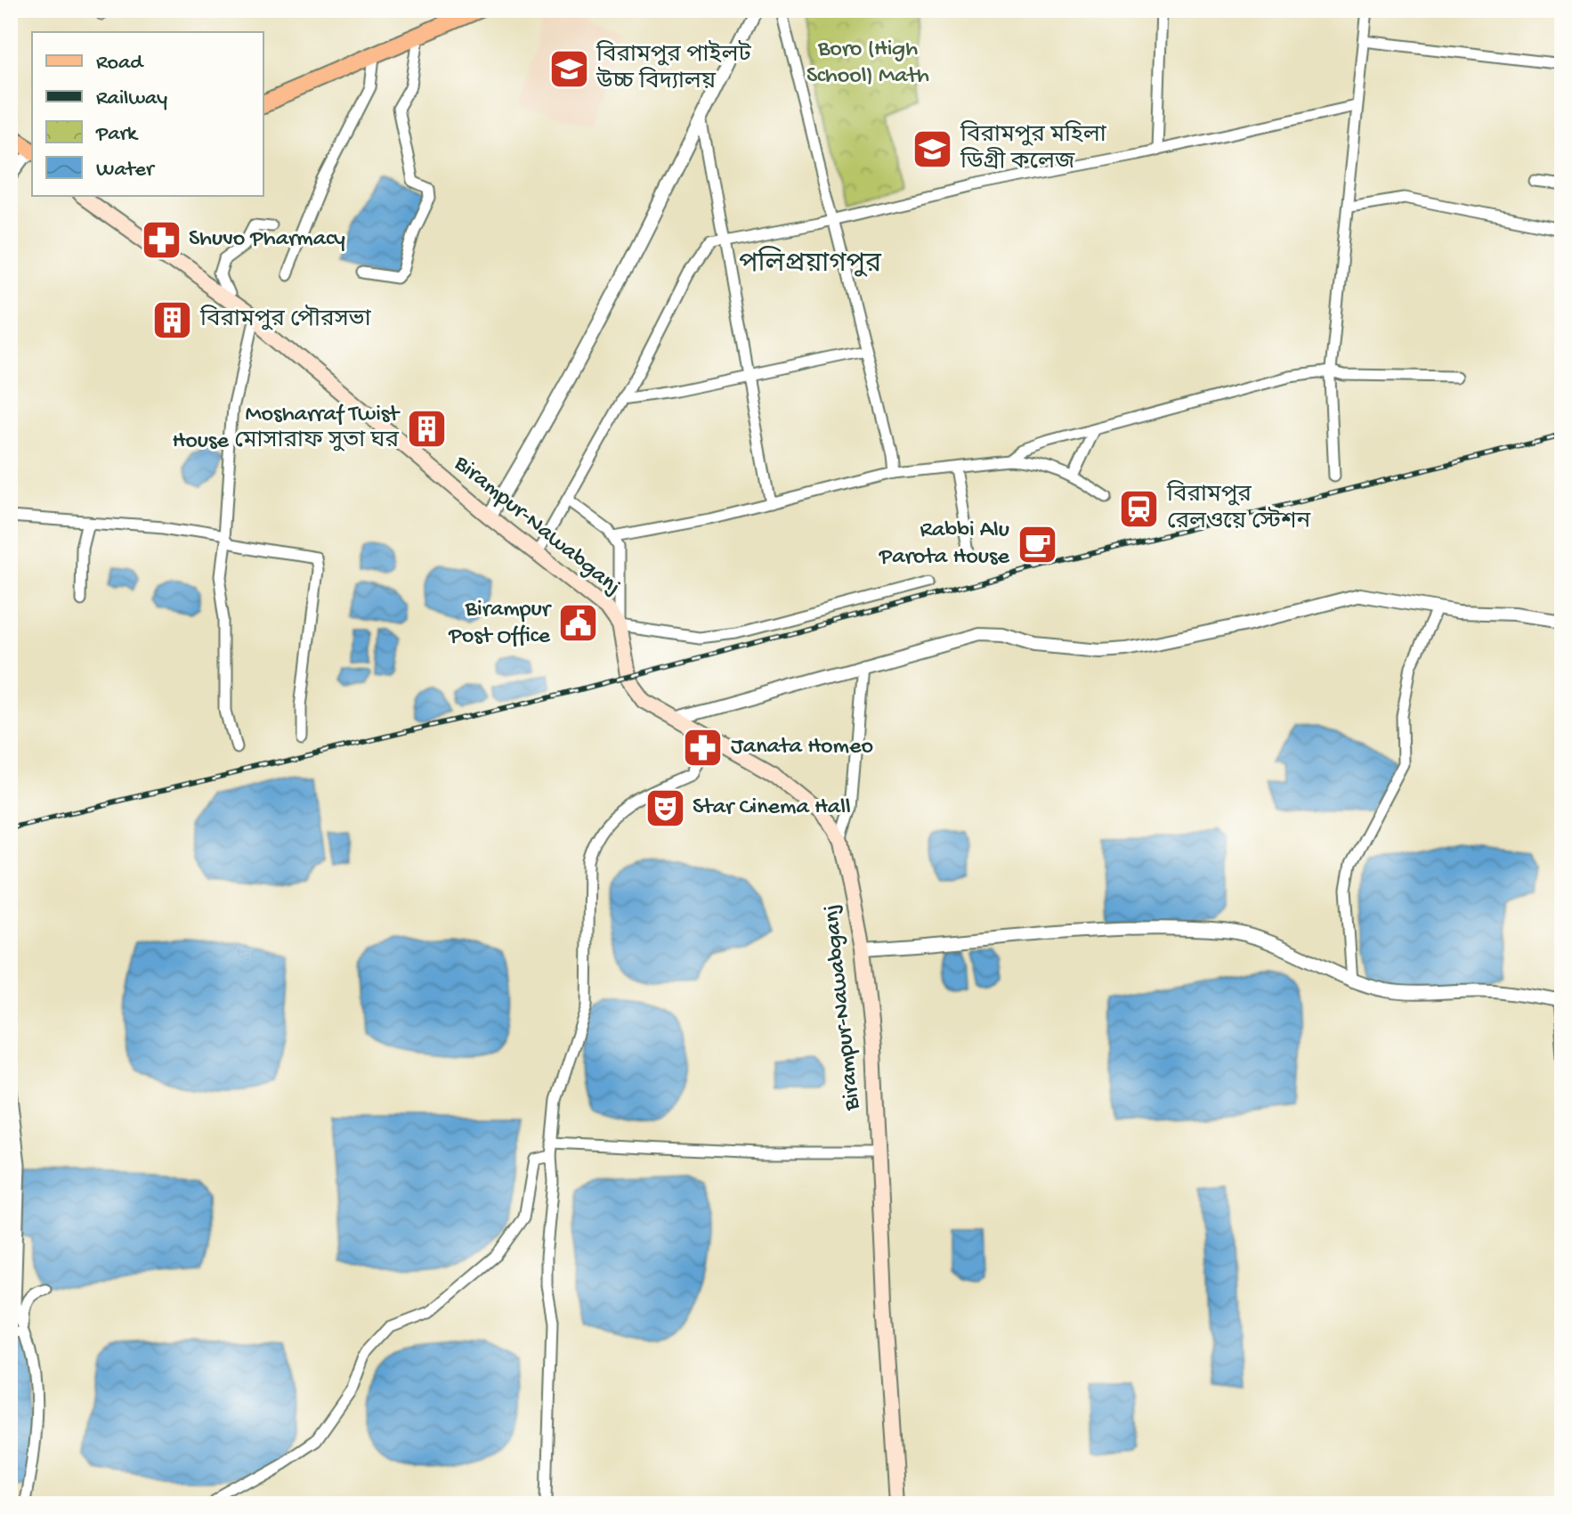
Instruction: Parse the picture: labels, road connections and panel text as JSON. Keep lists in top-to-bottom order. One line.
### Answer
{"streets":{"main road":["Birampur-Nawabganj"]},"districts":["পলিপ্রয়াগপুর"],"parks":["Boro (High School) Math"],"places":{"school or university":["বিরামপুর পাইলট উচ্চ বিদ্যালয়","বিরামপুর মহিলা ডিগ্রী কলেজ"],"pharmacy":["Shuvo Pharmacy","Janata Homeo"],"building":["বিরামপুর পৌরসভা","Mosharraf Twist House মোসারাফ সুতা ঘর"],"station":["বিরামপুর রেলওয়ে স্টেশন"],"cafe":["Rabbi Alu Parota House"],"public building":["Birampur Post Office"],"theatre":["Star Cinema Hall"]},"legend":["Road","Railway","Park","Water"]}
